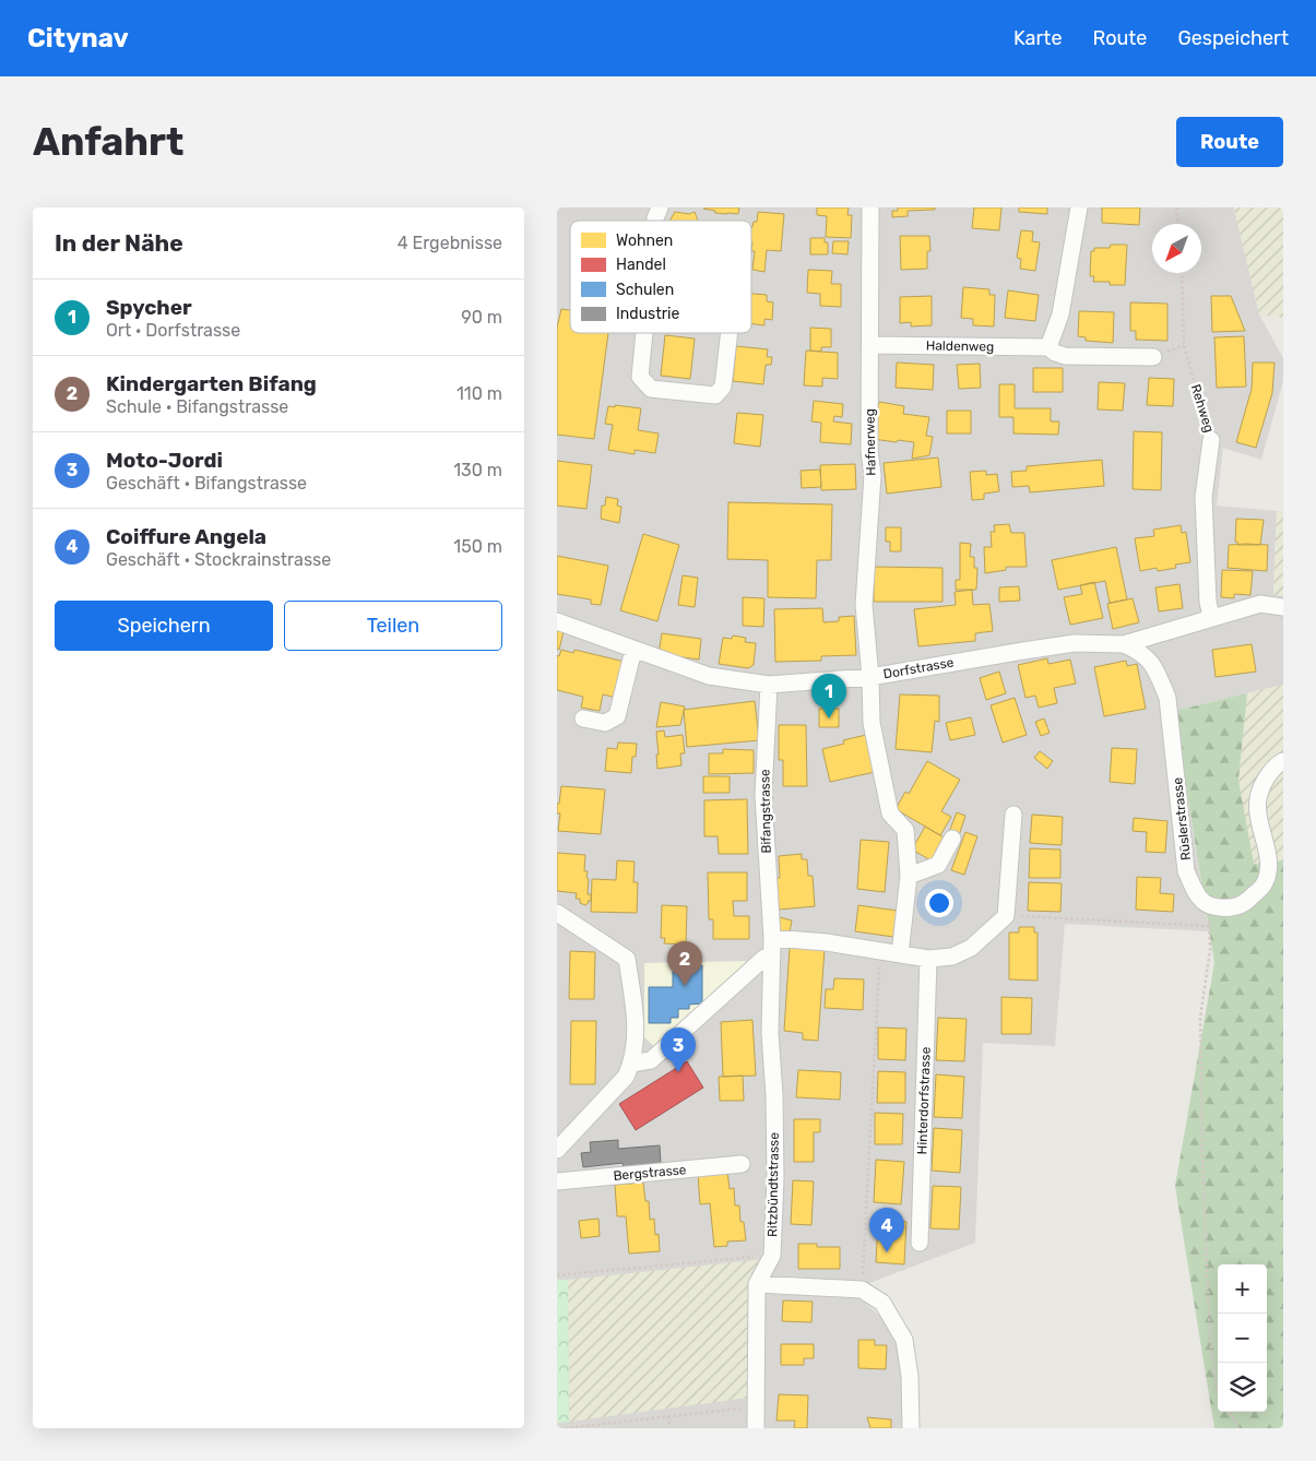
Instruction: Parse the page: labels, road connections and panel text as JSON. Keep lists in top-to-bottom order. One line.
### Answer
{"streets":{"street":["Haldenweg","Rehweg","Hafnerweg","Dorfstrasse","Bifangstrasse","Rüslerstrasse","Hinterdorfstrasse","Bergstrasse","Ritzbündtstrasse"]},"crossings":[["Haldenweg","Hafnerweg"],["Rehweg","Dorfstrasse"],["Hafnerweg","Dorfstrasse"],["Dorfstrasse","Bifangstrasse"],["Dorfstrasse","Rüslerstrasse"],["Bifangstrasse","Ritzbündtstrasse"]],"legend":["Wohnen","Handel","Schulen","Industrie"],"north":"bottom left","page":{"header":"Citynav","nav":["Karte","Route","Gespeichert"],"buttons":["Route",["Speichern","Teilen"]],"title":"Anfahrt","heading":["In der Nähe","4 Ergebnisse"],"list":[{"mark":"1","name":"Spycher","note":"Ort · Dorfstrasse","value":"90 m"},{"mark":"2","name":"Kindergarten Bifang","note":"Schule · Bifangstrasse","value":"110 m"},{"mark":"3","name":"Moto-Jordi","note":"Geschäft · Bifangstrasse","value":"130 m"},{"mark":"4","name":"Coiffure Angela","note":"Geschäft · Stockrainstrasse","value":"150 m"}],"pins":["1","2","3","4"],"map_buttons":["+","−"]}}
